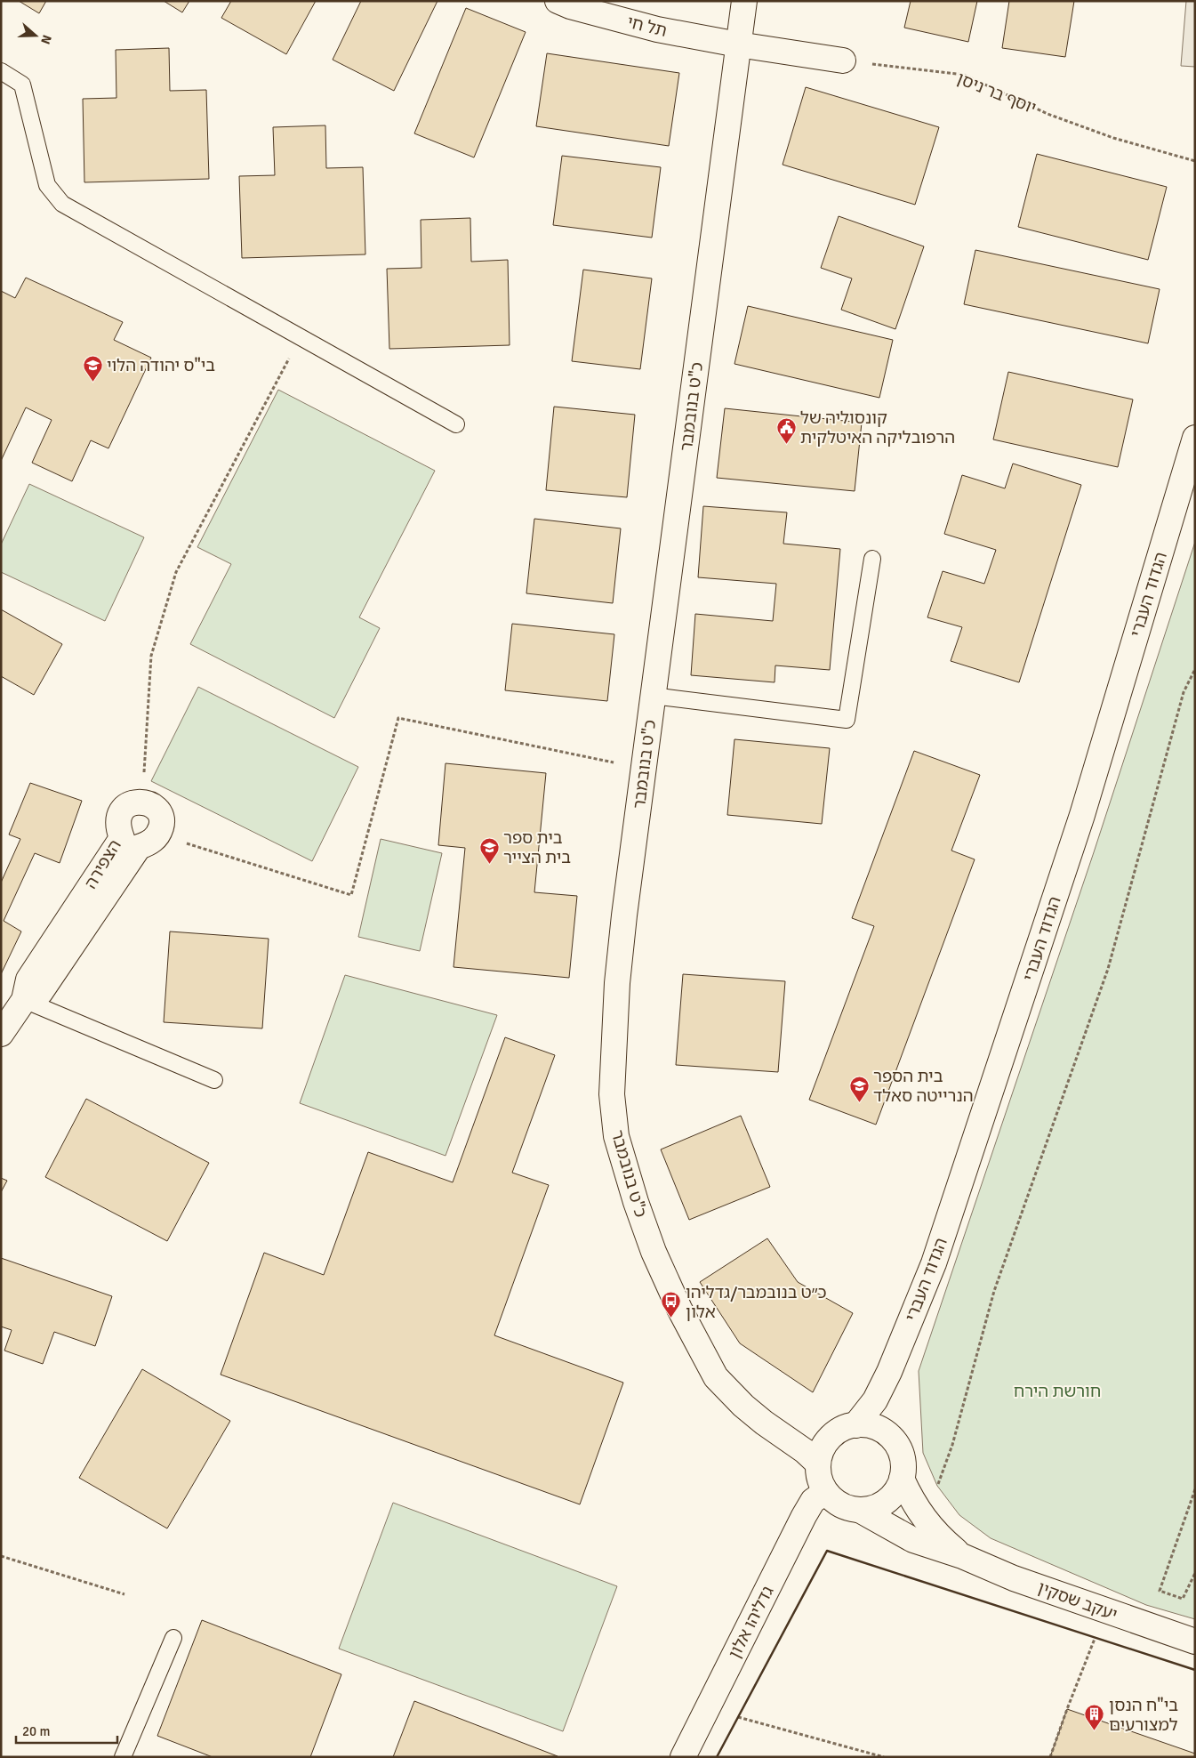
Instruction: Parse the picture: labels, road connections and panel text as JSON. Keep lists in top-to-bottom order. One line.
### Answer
{"streets":{"street":["תל חי","כ\"ט בנובמבר","הגדוד העברי","הצפירה","יעקב שסקין","גדליהו אלון"],"path":["יוסף בר ניסן"]},"crossings":[["תל חי","כ\"ט בנובמבר"],["כ\"ט בנובמבר","הגדוד העברי"],["כ\"ט בנובמבר","יעקב שסקין"],["כ\"ט בנובמבר","גדליהו אלון"],["הגדוד העברי","יעקב שסקין"],["הגדוד העברי","גדליהו אלון"],["יעקב שסקין","גדליהו אלון"]],"parks":["חורשת הירח"],"places":{"school or university":["בי\"ס יהודה הלוי","בית ספר בית הצייר","בית הספר הנרייטה סאלד"],"public building":["קונסוליה של הרפובליקה האיטלקית"],"bus stop":["כ״ט בנובמבר/גדליהו אלון"],"building":["בי\"ח הנסן למצורעים"]},"scale_bar":"20 m","north":"right"}
